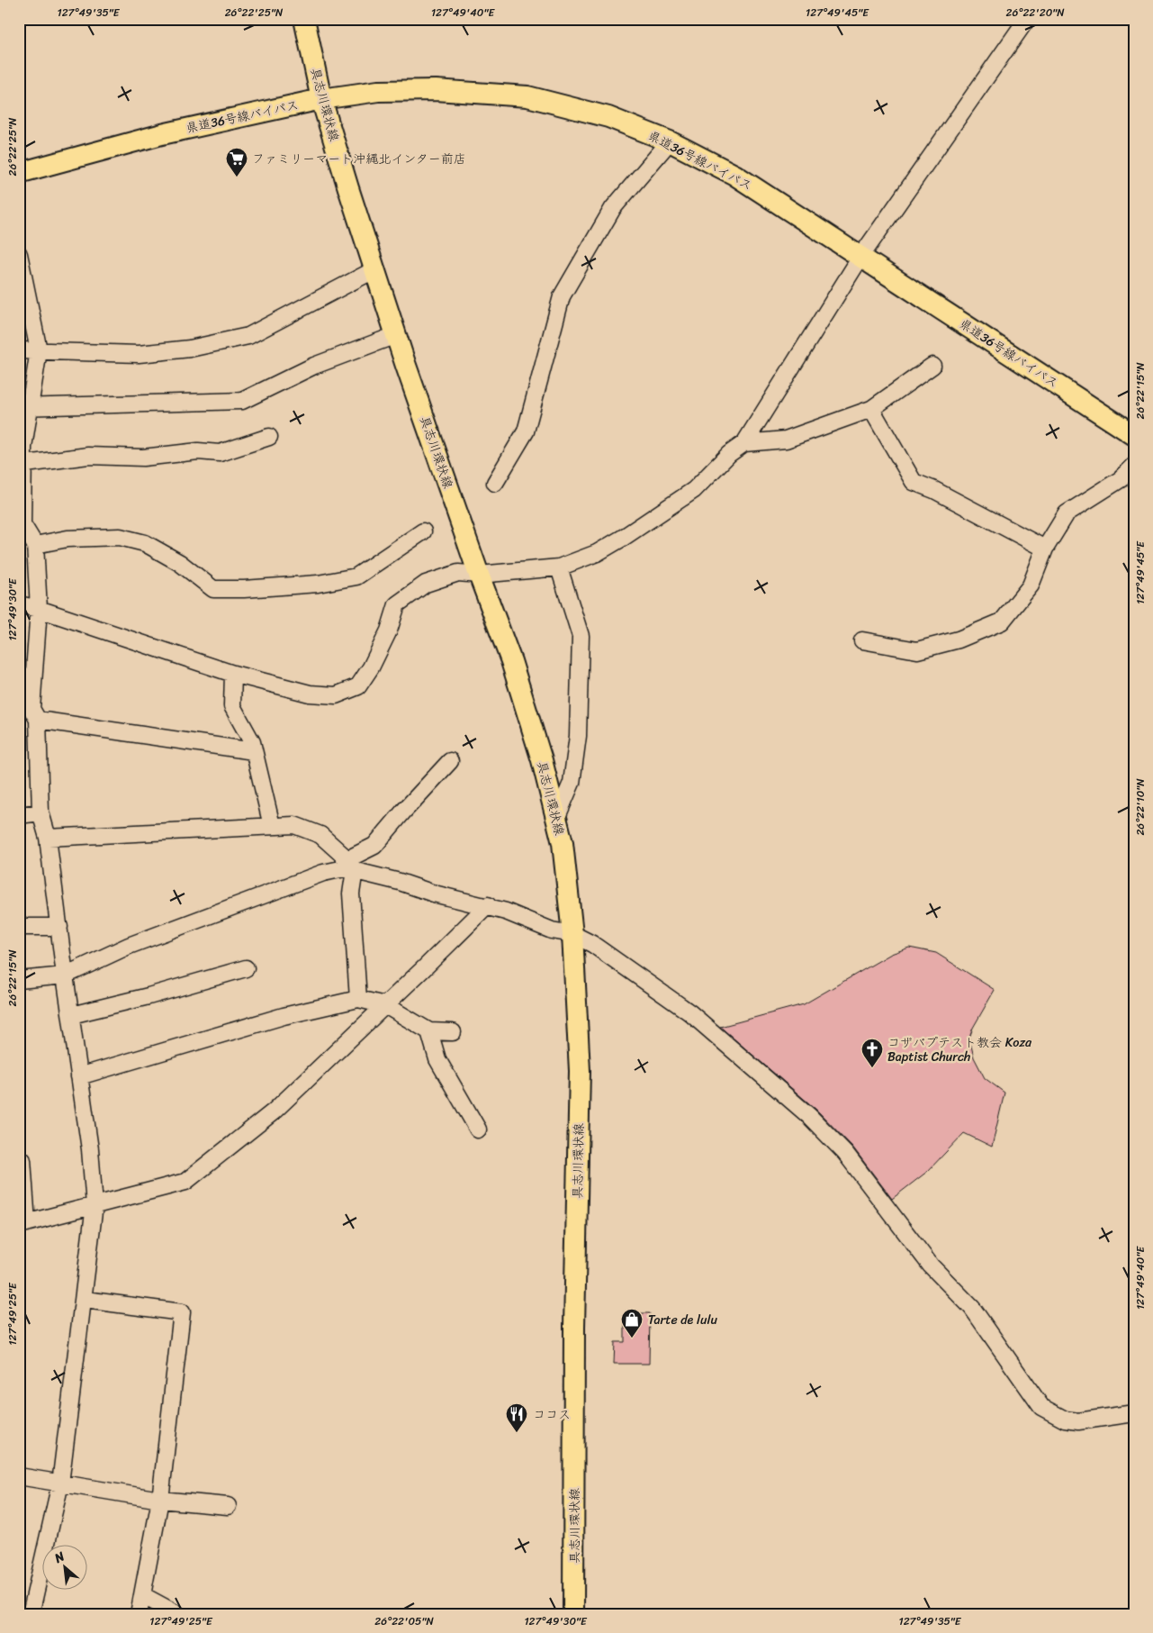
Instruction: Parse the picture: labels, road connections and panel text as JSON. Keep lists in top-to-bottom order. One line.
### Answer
{"streets":{"main road":["具志川環状線","県道36号線バイパス"]},"crossings":[["具志川環状線","県道36号線バイパス"]],"places":{"supermarket":["ファミリーマート沖縄北インター前店"],"church":["コザバプテスト教会 Koza Baptist Church"],"shop":["Tarte de lulu"],"restaurant":["ココス"]},"north":"top left","coordinates":["127°49'35\"E","26°22'25\"N","127°49'40\"E","127°49'45\"E","26°22'20\"N","26°22'15\"N","127°49'30\"E","26°22'10\"N","127°49'25\"E","26°22'05\"N"]}
